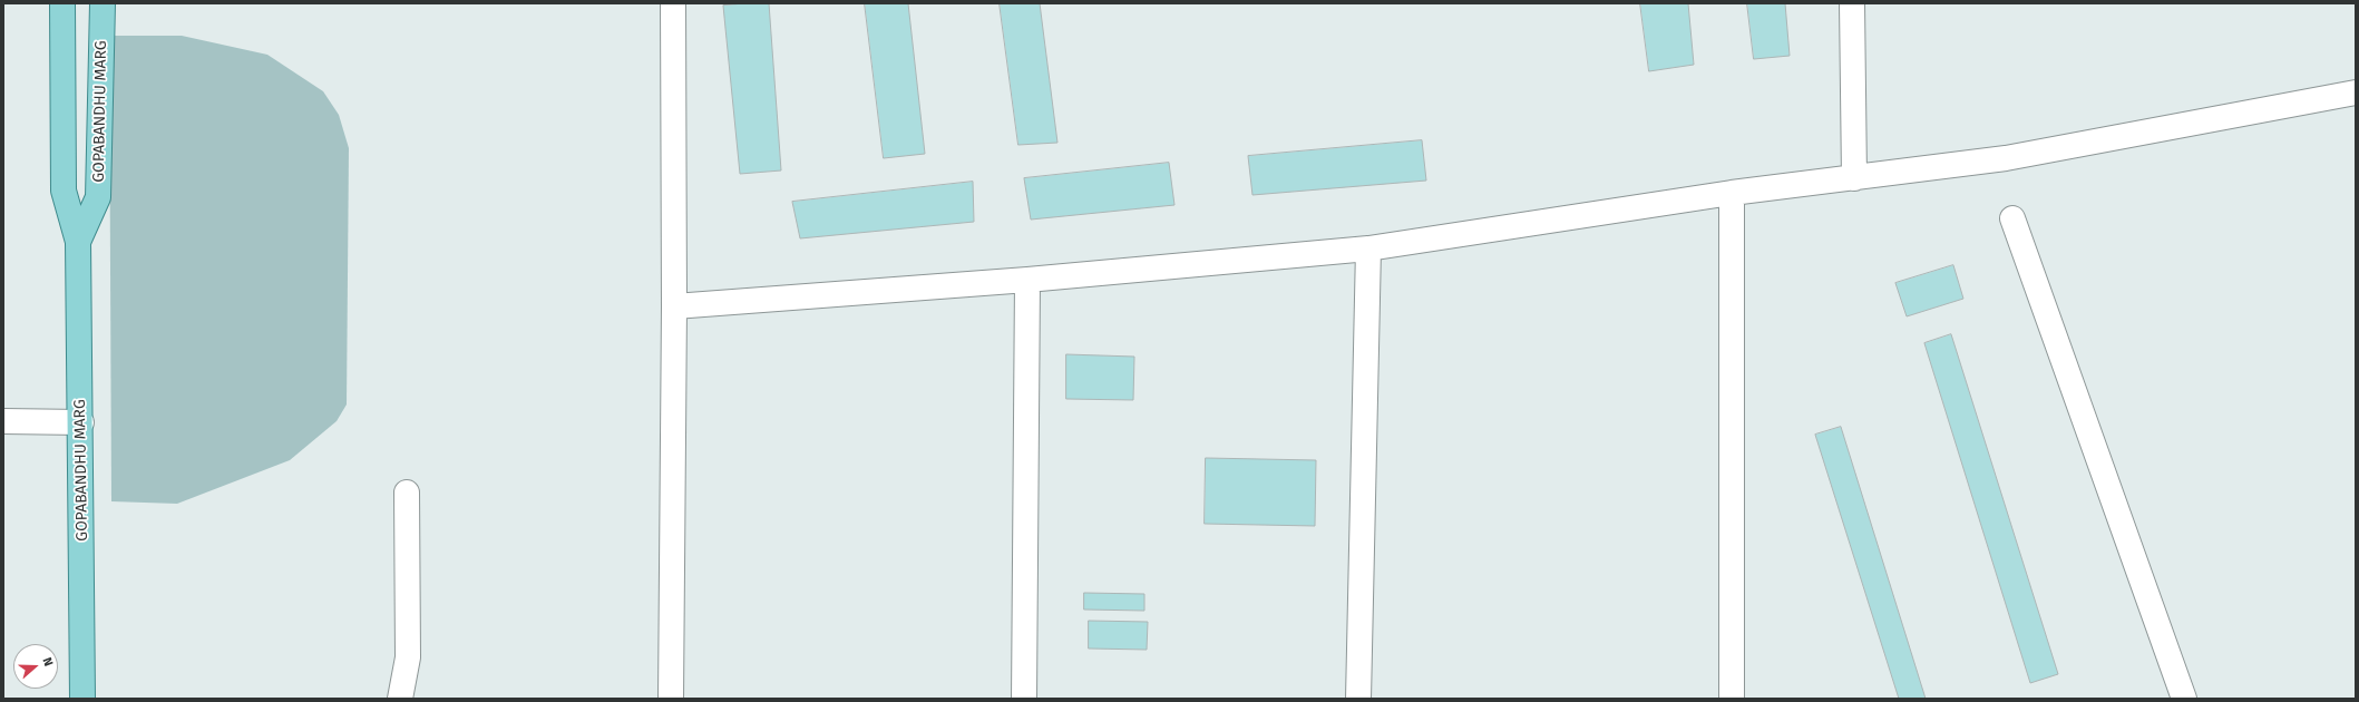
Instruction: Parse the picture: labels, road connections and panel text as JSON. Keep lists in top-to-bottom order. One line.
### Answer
{"streets":{"main road":["GOPABANDHU MARG"]},"north":"right"}
